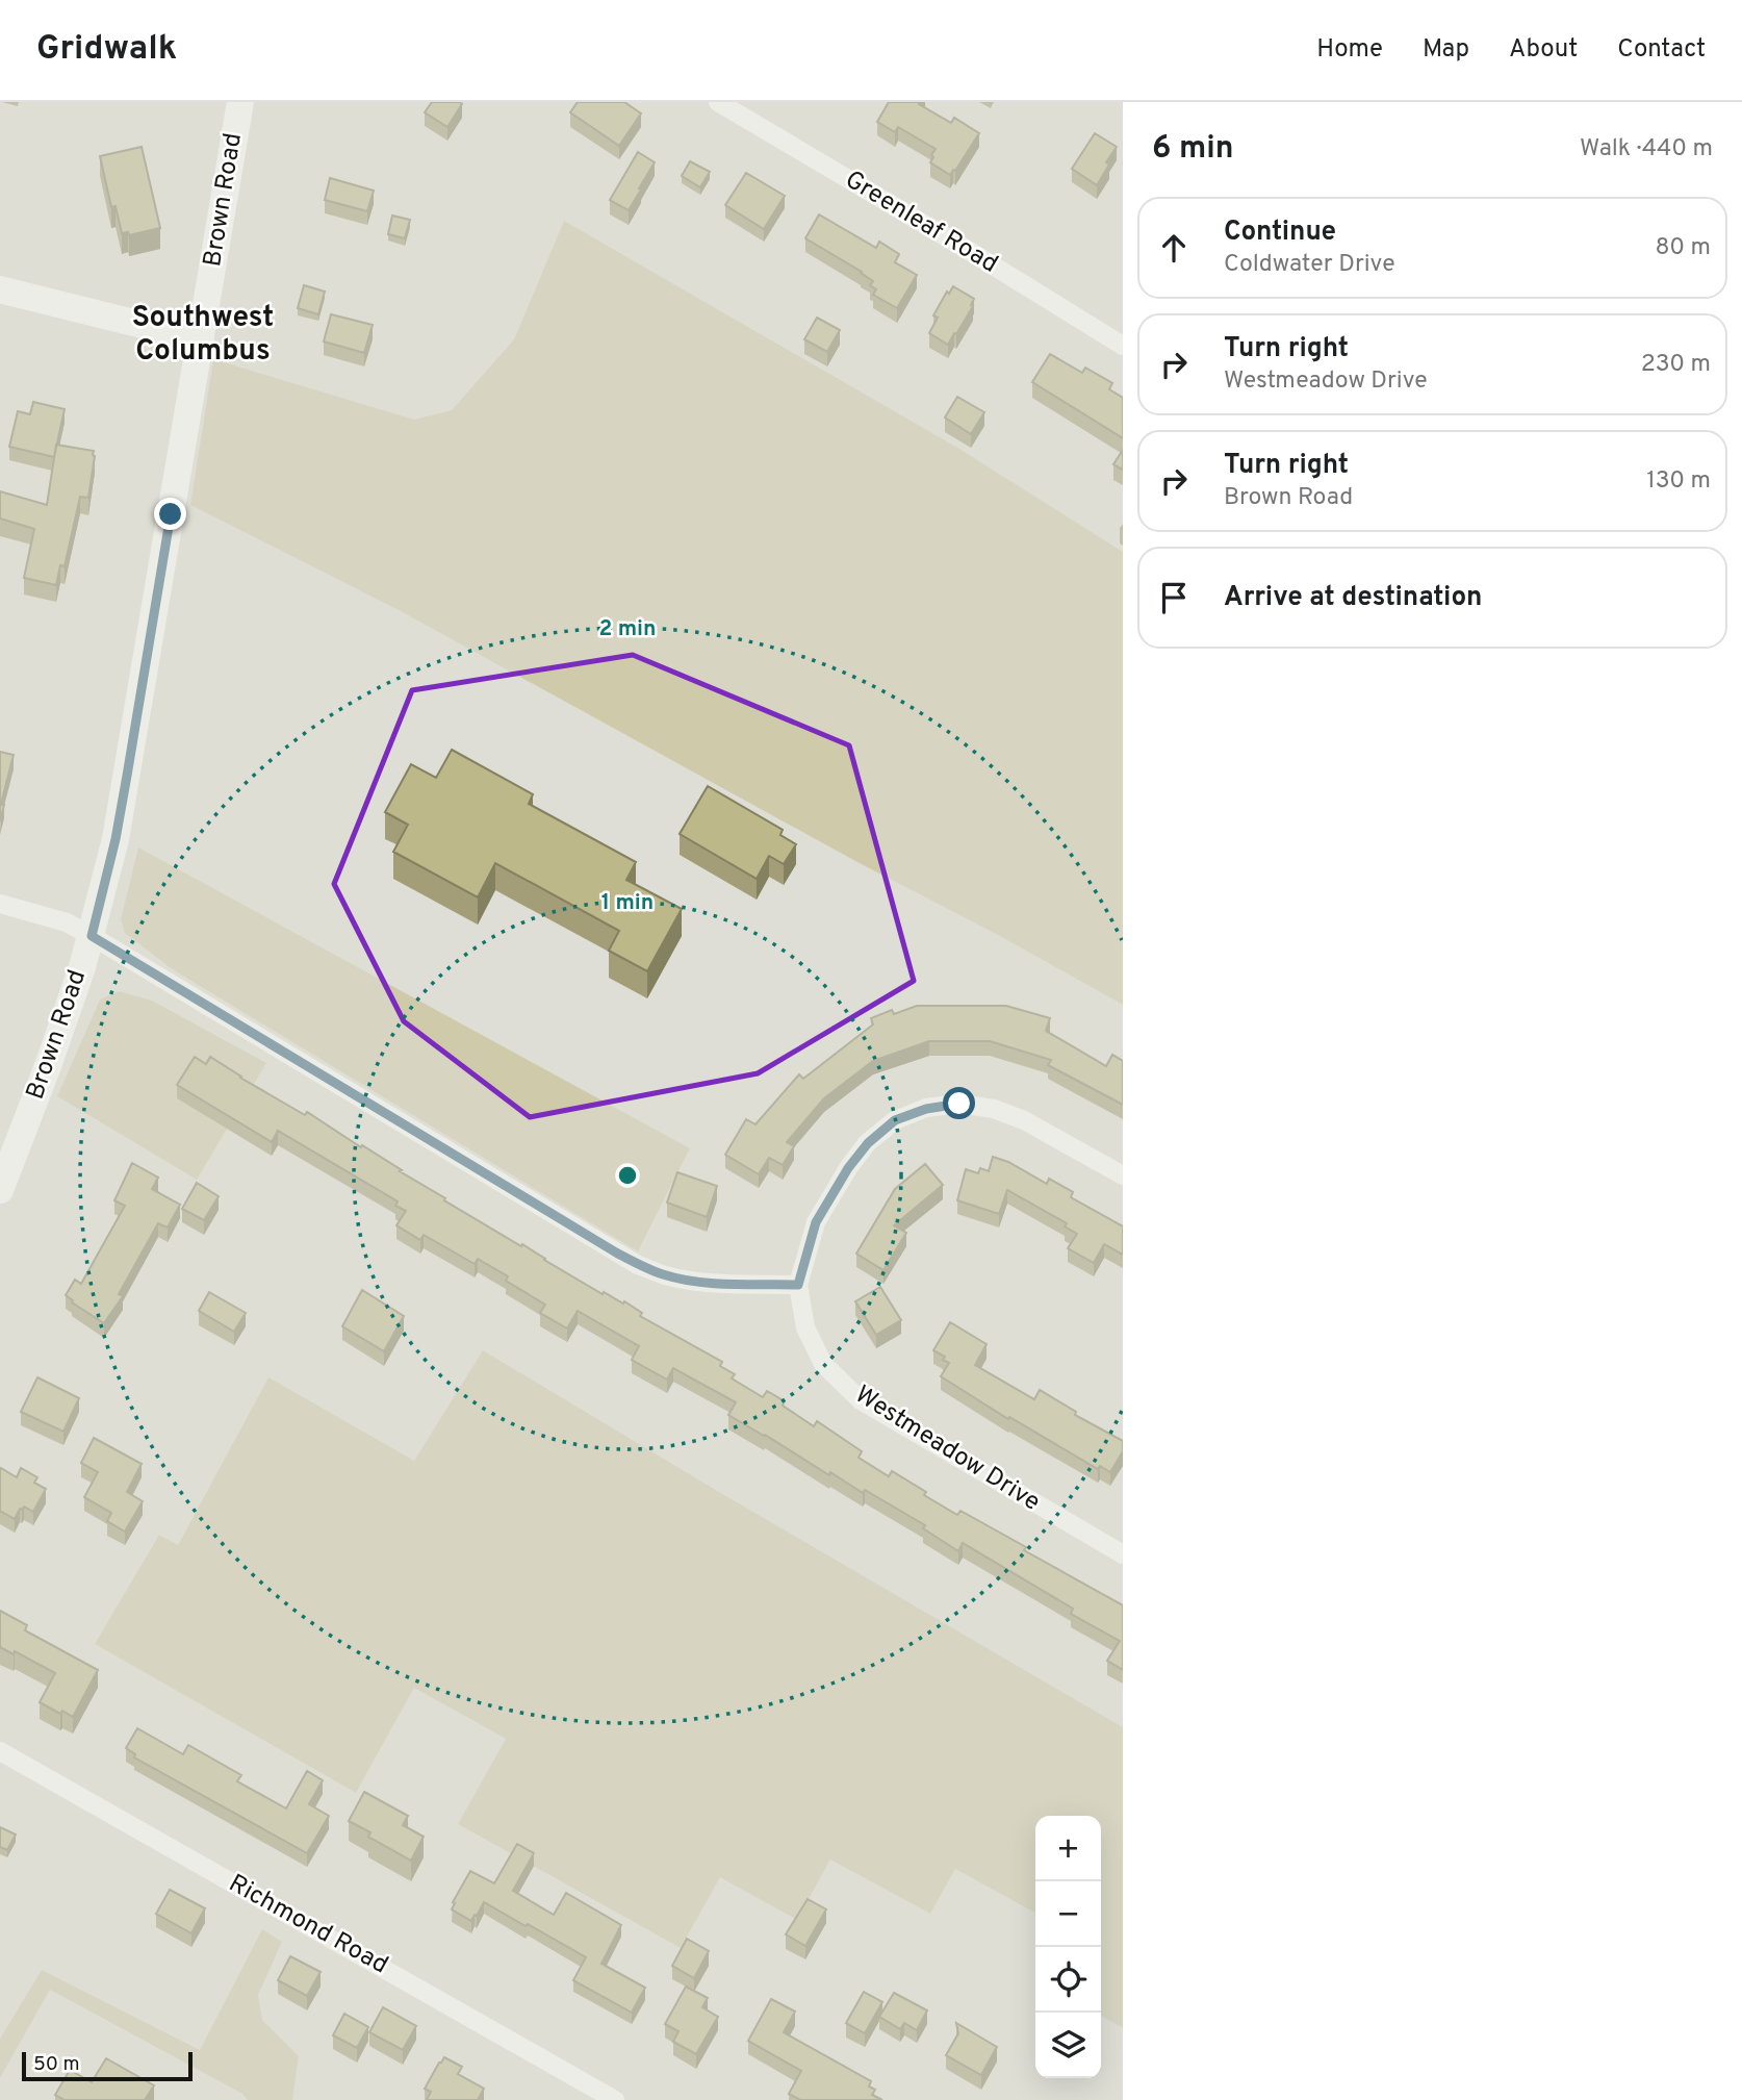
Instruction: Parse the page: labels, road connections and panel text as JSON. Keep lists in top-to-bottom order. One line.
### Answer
{"streets":{"main road":["Brown Road"],"street":["Greenleaf Road","Westmeadow Drive","Richmond Road"]},"districts":["Southwest Columbus"],"scale_bar":"50 m","page":{"header":"Gridwalk","nav":["Home","Map","About","Contact"],"heading":["6 min","Walk · 440 m"],"list":[["Continue","Coldwater Drive","80 m"],["Turn right","Westmeadow Drive","230 m"],["Turn right","Brown Road","130 m"],"Arrive at destination"],"map_buttons":["+","−"],"scale":"50 m"},"rings":["2 min","1 min"]}
